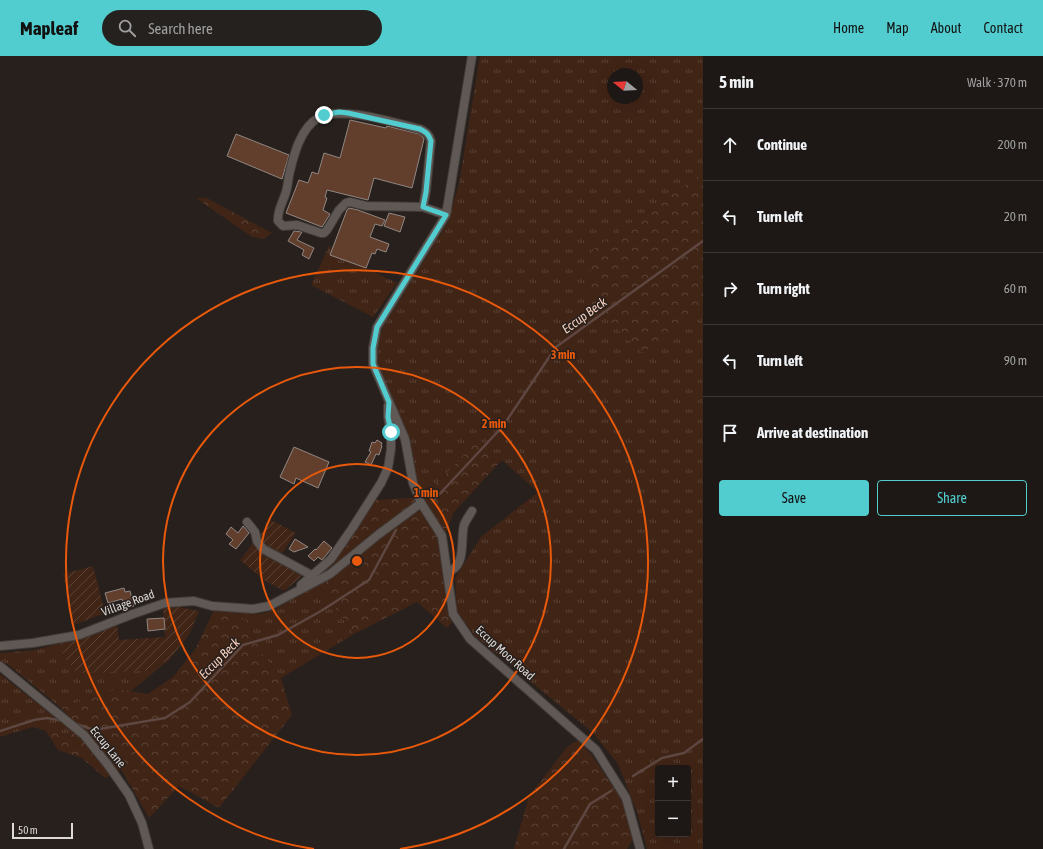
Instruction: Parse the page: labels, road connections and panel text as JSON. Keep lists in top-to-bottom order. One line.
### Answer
{"streets":{"street":["Village Road","Eccup Moor Road","Eccup Lane"]},"water":["Eccup Beck"],"scale_bar":"50 m","north":"left","page":{"header":"Mapleaf","search":"Search here","nav":["Home","Map","About","Contact"],"heading":["5 min","Walk · 370 m"],"list":[["Continue","200 m"],["Turn left","20 m"],["Turn right","60 m"],["Turn left","90 m"],"Arrive at destination"],"buttons":["Save","Share"],"map_buttons":["+","−"],"scale":"50 m"},"rings":["3 min","2 min","1 min"]}
